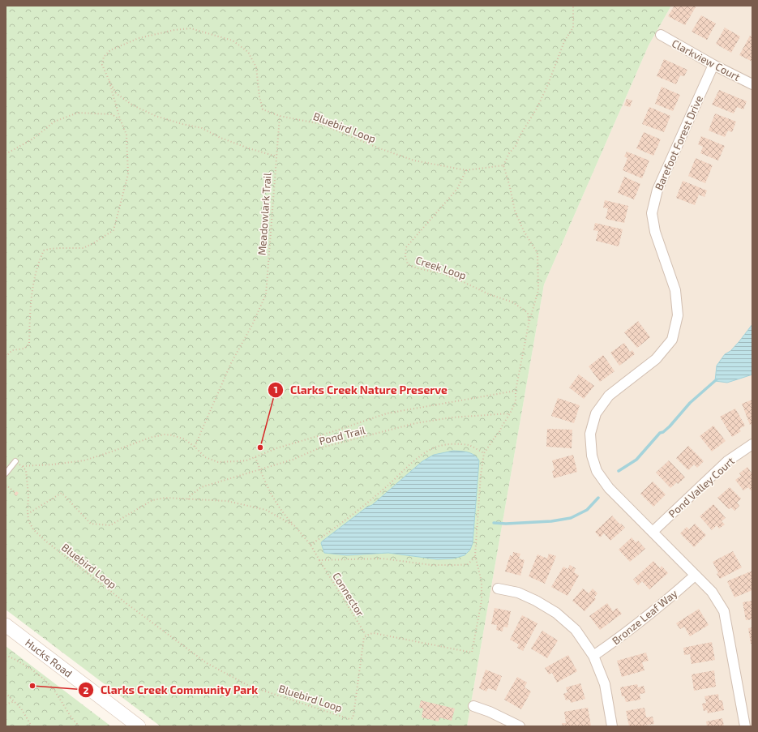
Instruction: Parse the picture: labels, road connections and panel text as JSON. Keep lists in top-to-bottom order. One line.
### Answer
{"streets":{"main road":["Hucks Road"],"street":["Clarkview Court","Barefoot Forest Drive","Pond Valley Court","Bronze Leaf Way"],"path":["Bluebird Loop","Meadowlark Trail","Creek Loop","Pond Trail","Connector"]},"crossings":[["Clarkview Court","Barefoot Forest Drive"],["Bluebird Loop","Creek Loop"],["Bluebird Loop","Pond Trail"],["Bluebird Loop","Connector"],["Barefoot Forest Drive","Pond Valley Court"],["Meadowlark Trail","Pond Trail"]],"places":["Clarks Creek Nature Preserve","Clarks Creek Community Park"]}
